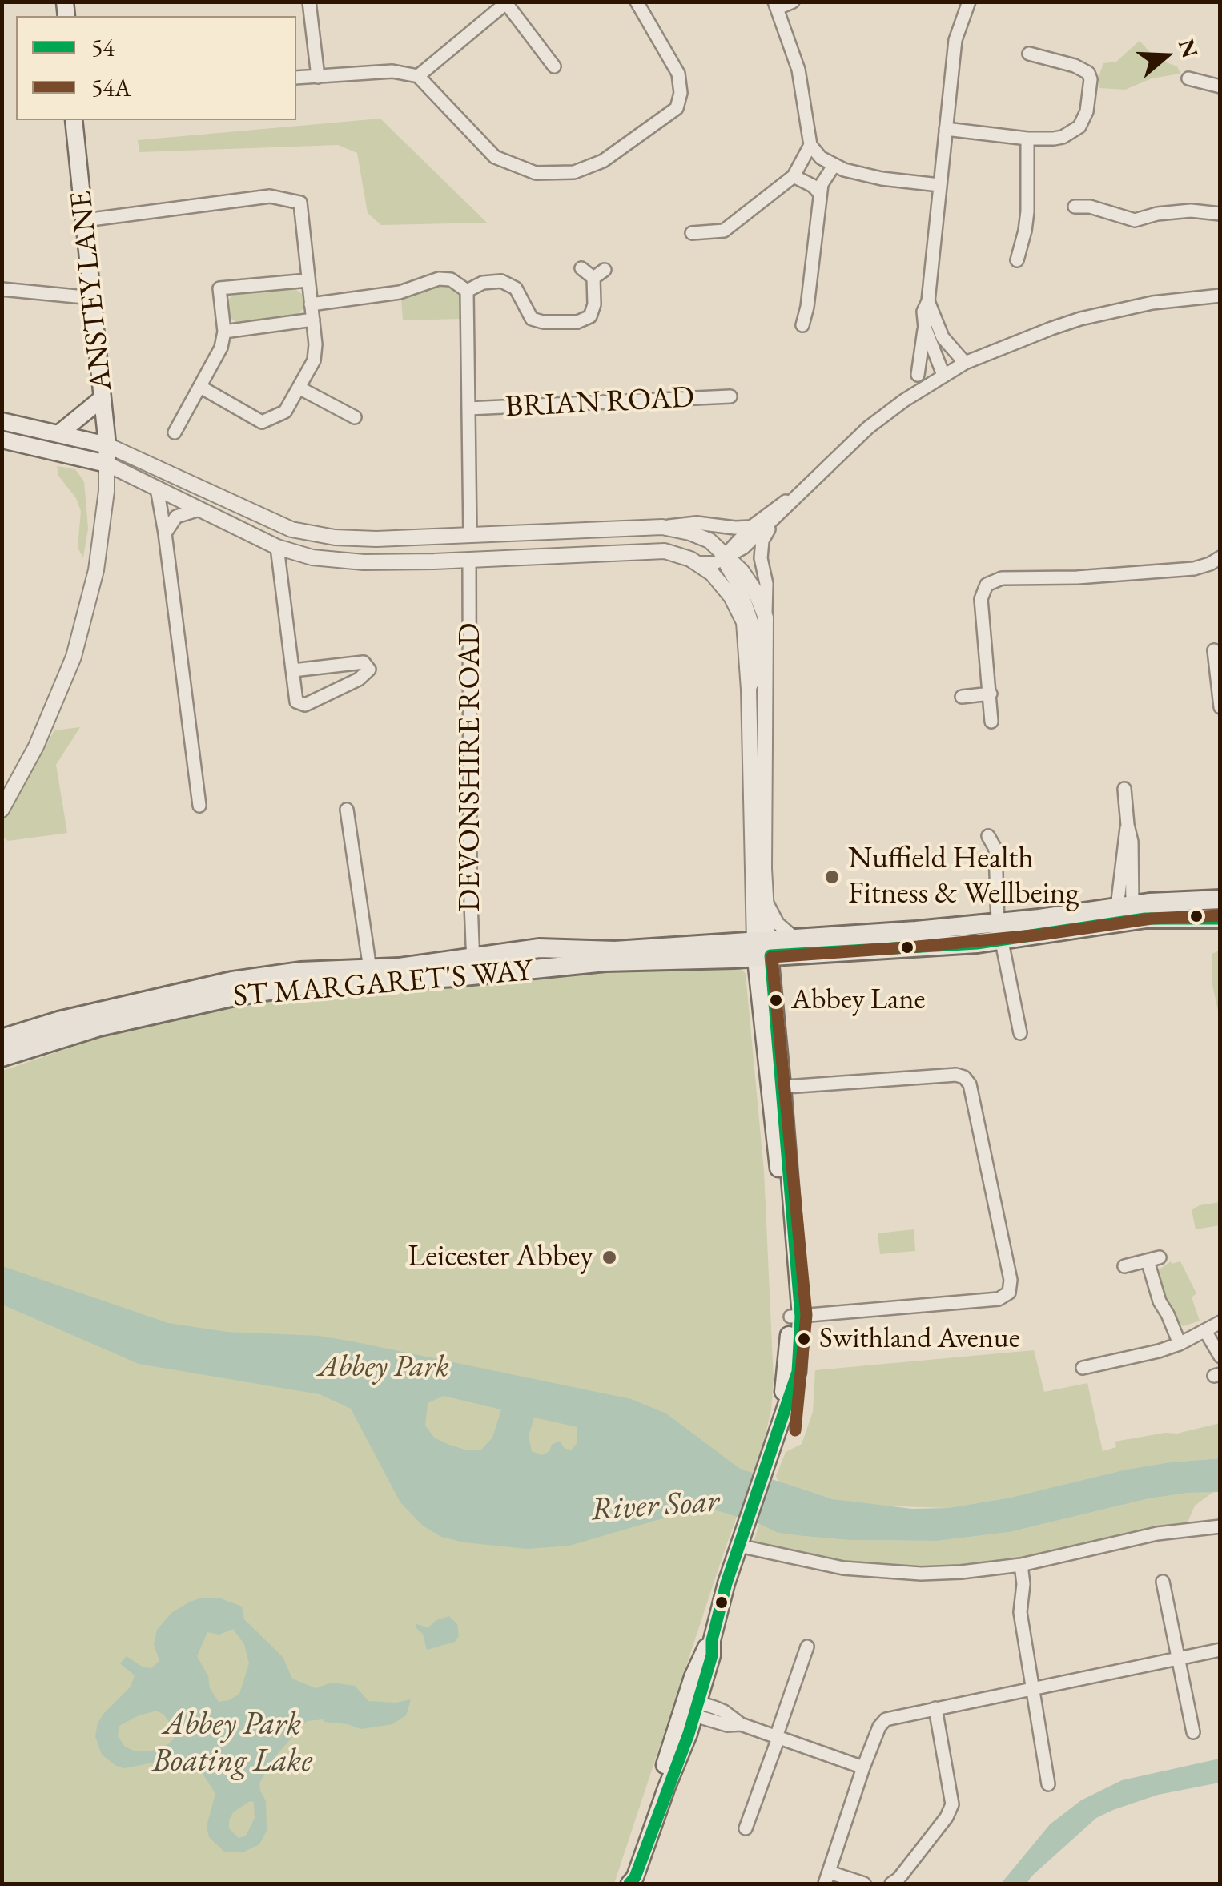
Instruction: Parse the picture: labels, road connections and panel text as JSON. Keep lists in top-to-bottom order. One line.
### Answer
{"streets":{"main road":["ANSTEY LANE","ST MARGARET'S WAY"],"street":["BRIAN ROAD","DEVONSHIRE ROAD"]},"crossings":[["DEVONSHIRE ROAD","ST MARGARET'S WAY"]],"water":["River Soar","Abbey Park Boating Lake"],"parks":["Abbey Park"],"places":["Nuffield Health Fitness & Wellbeing","Abbey Lane","Leicester Abbey","Swithland Avenue"],"lines":["transit line 54A","transit line 54"],"legend":["54","54A"],"north":"right"}
